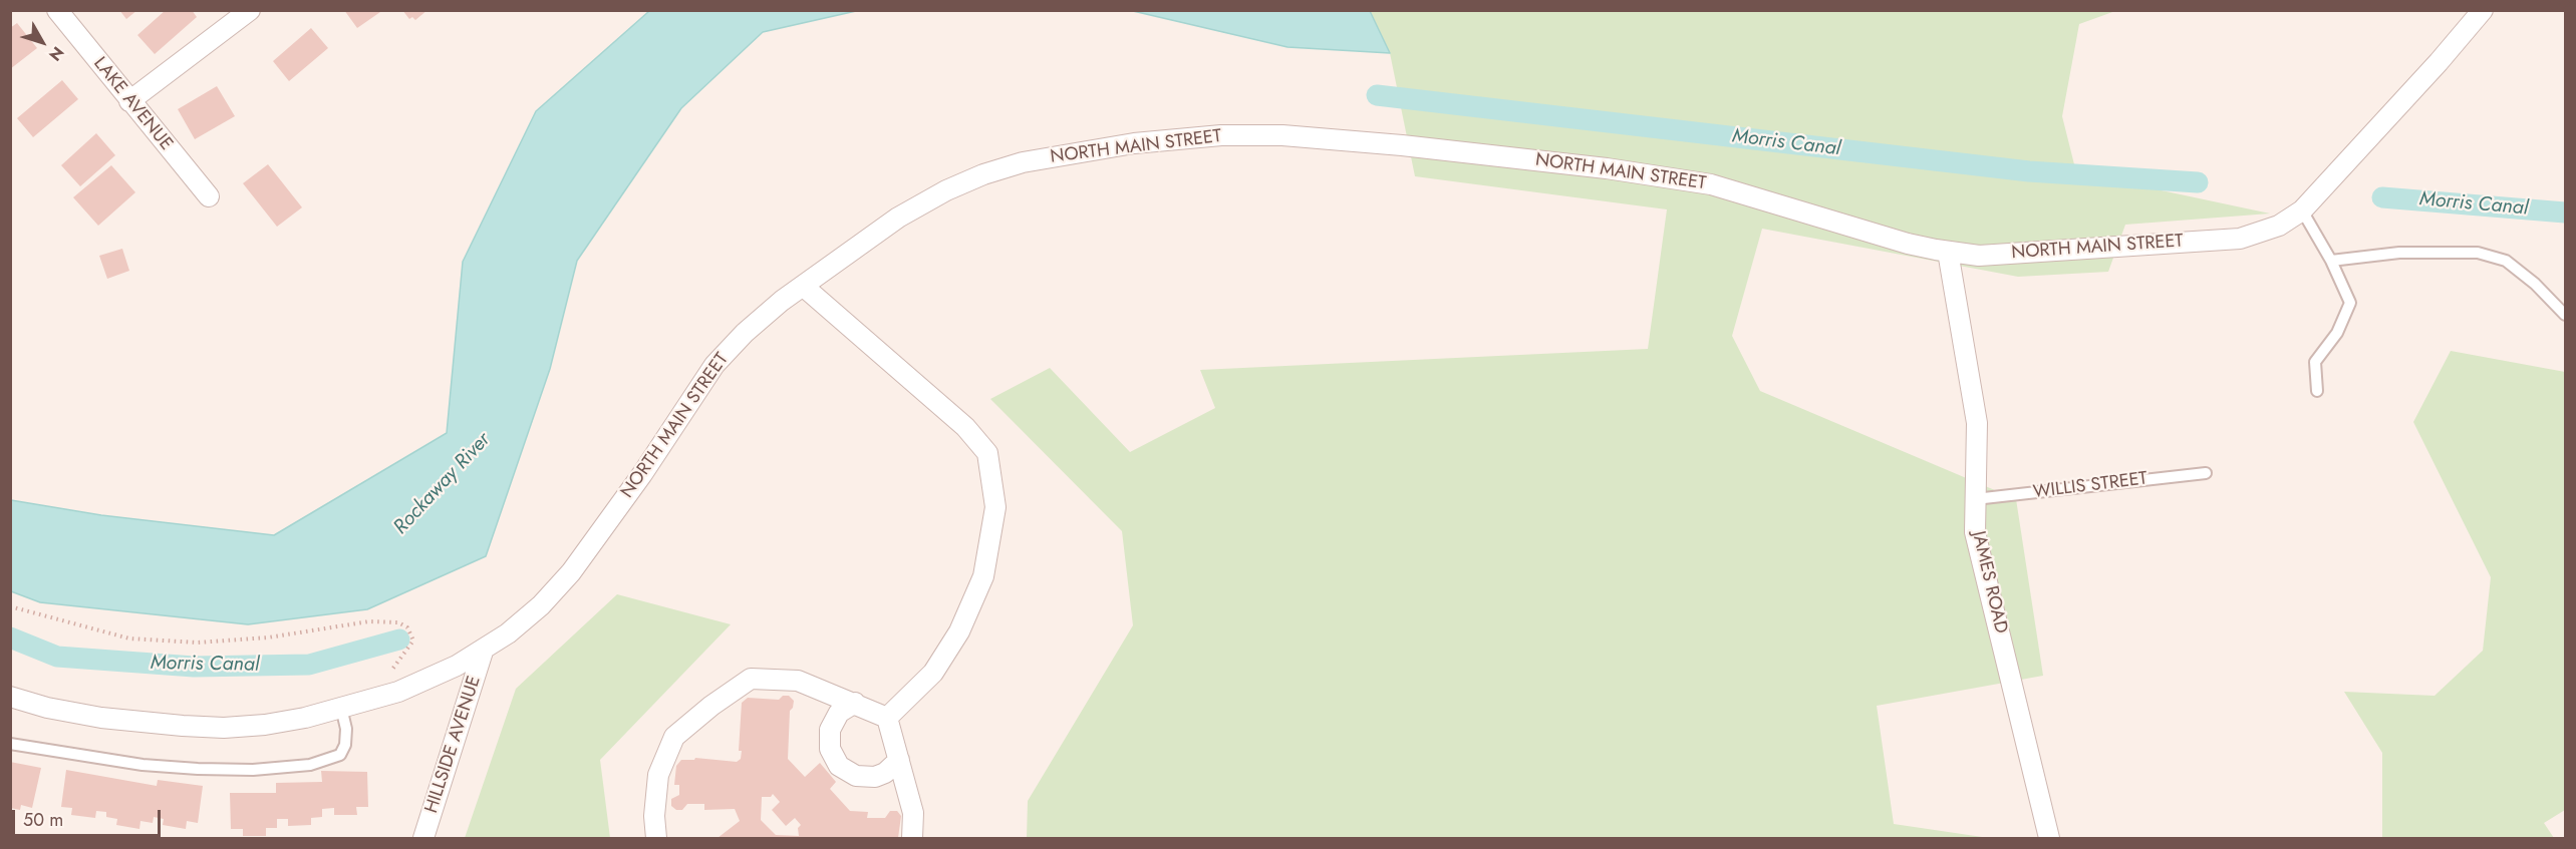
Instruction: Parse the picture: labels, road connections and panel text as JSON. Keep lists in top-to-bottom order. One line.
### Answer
{"streets":{"street":["LAKE AVENUE","NORTH MAIN STREET","JAMES ROAD","HILLSIDE AVENUE"],"lane":["WILLIS STREET"]},"crossings":[["NORTH MAIN STREET","JAMES ROAD"],["NORTH MAIN STREET","HILLSIDE AVENUE"],["WILLIS STREET","JAMES ROAD"]],"water":["Morris Canal","Rockaway River"],"scale_bar":"50 m","north":"bottom right"}
